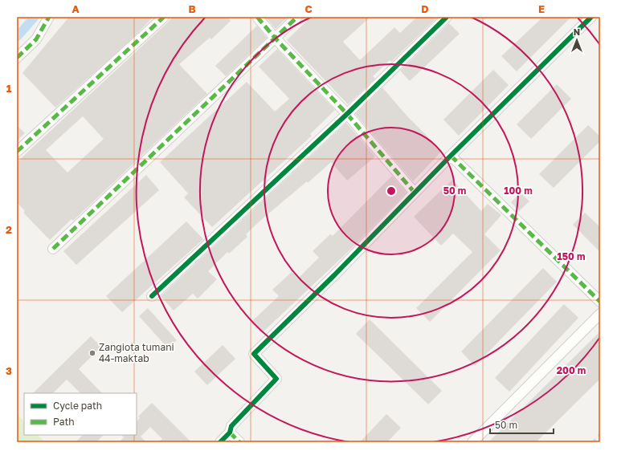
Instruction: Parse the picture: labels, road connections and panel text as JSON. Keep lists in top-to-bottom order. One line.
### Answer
{"places":["Zangiota tumani 44-maktab"],"legend":["Cycle path","Path"],"scale_bar":"50 m","north":"top","grid":{"columns":["A","B","C","D","E"],"rows":["1","2","3"]},"rings":["50 m","100 m","150 m","200 m"]}
